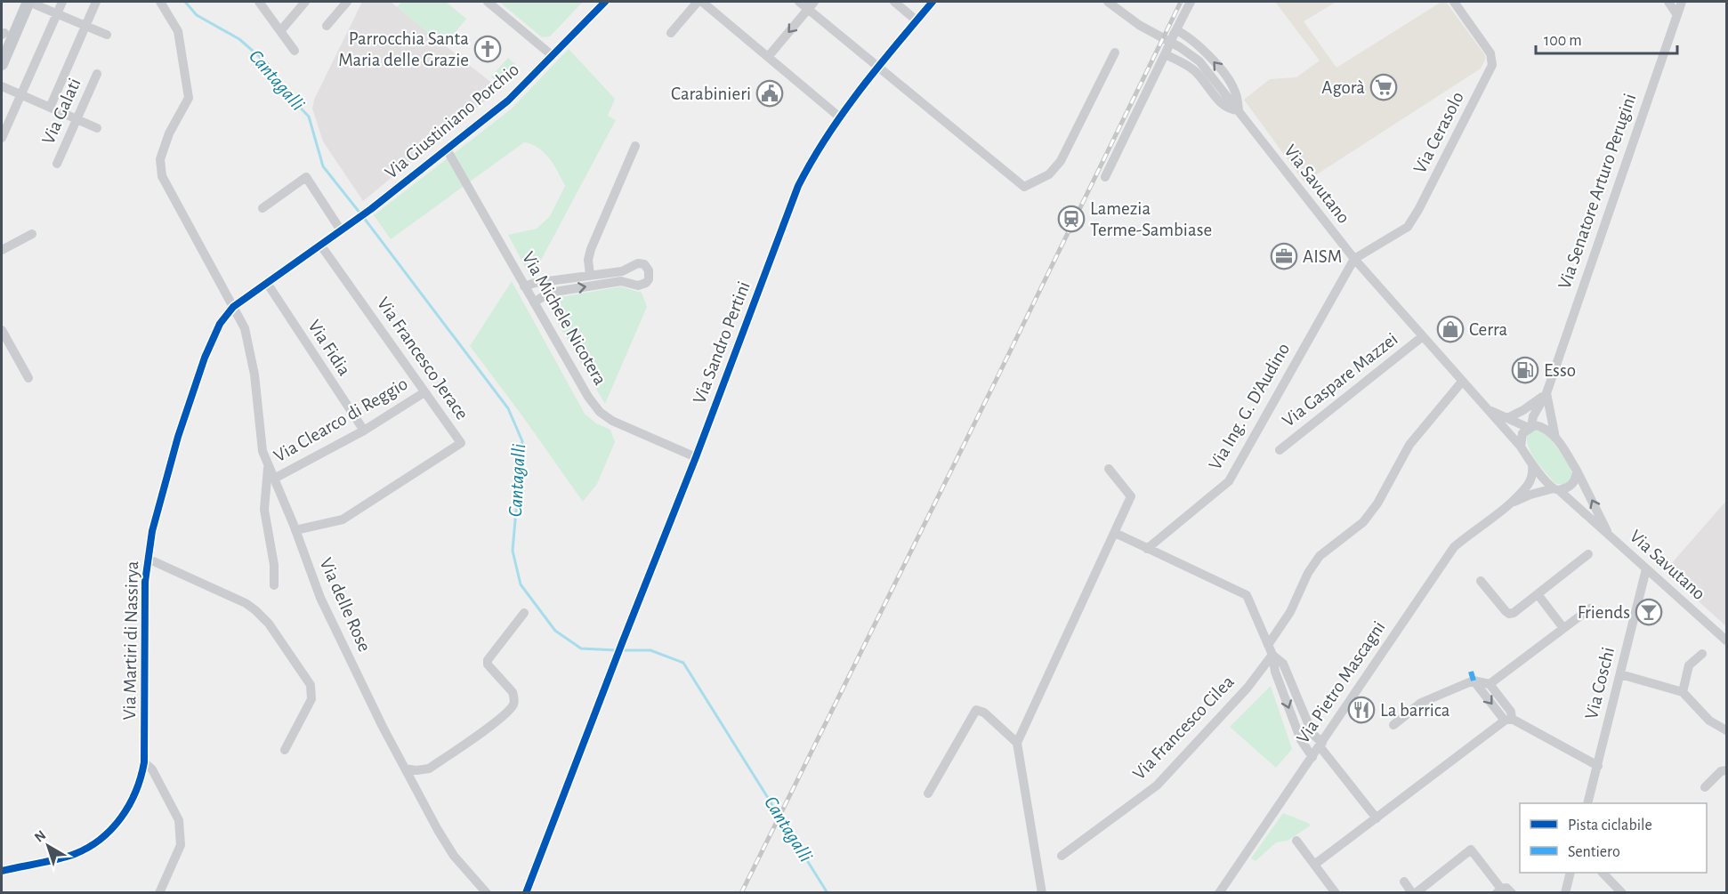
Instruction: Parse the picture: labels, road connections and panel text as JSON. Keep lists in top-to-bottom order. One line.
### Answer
{"streets":{"street":["Via Galati","Via Giustiniano Porchio","Via Cerasolo","Via Savutano","Via Senatore Arturo Perugini","Via Michele Nicotera","Via Sandro Pertini","Via Fidia","Via Francesco Jerace","Via Gaspare Mazzei","Via Ing. G. D'Audino","Via Clearco di Reggio","Via delle Rose","Via Martiri di Nassirya","Via Pietro Mascagni","Via Coschi","Via Francesco Cilea"]},"crossings":[["Via Giustiniano Porchio","Via Michele Nicotera"],["Via Cerasolo","Via Savutano"],["Via Cerasolo","Via Ing. G. D'Audino"],["Via Savutano","Via Senatore Arturo Perugini"],["Via Savutano","Via Gaspare Mazzei"],["Via Savutano","Via Ing. G. D'Audino"],["Via Savutano","Via Coschi"],["Via Michele Nicotera","Via Sandro Pertini"],["Via Fidia","Via Clearco di Reggio"],["Via Francesco Jerace","Via Clearco di Reggio"],["Via Francesco Jerace","Via delle Rose"],["Via Clearco di Reggio","Via delle Rose"],["Via delle Rose","Via Martiri di Nassirya"]],"water":["Cantagalli"],"places":{"church":["Parrocchia Santa Maria delle Grazie"],"supermarket":["Agorà"],"public building":["Carabinieri"],"station":["Lamezia Terme-Sambiase"],"office":["AISM"],"shop":["Cerra"],"fuel station":["Esso"],"bar":["Friends"],"restaurant":["La barrica"]},"legend":["Pista ciclabile","Sentiero"],"scale_bar":"100 m","north":"top left"}
